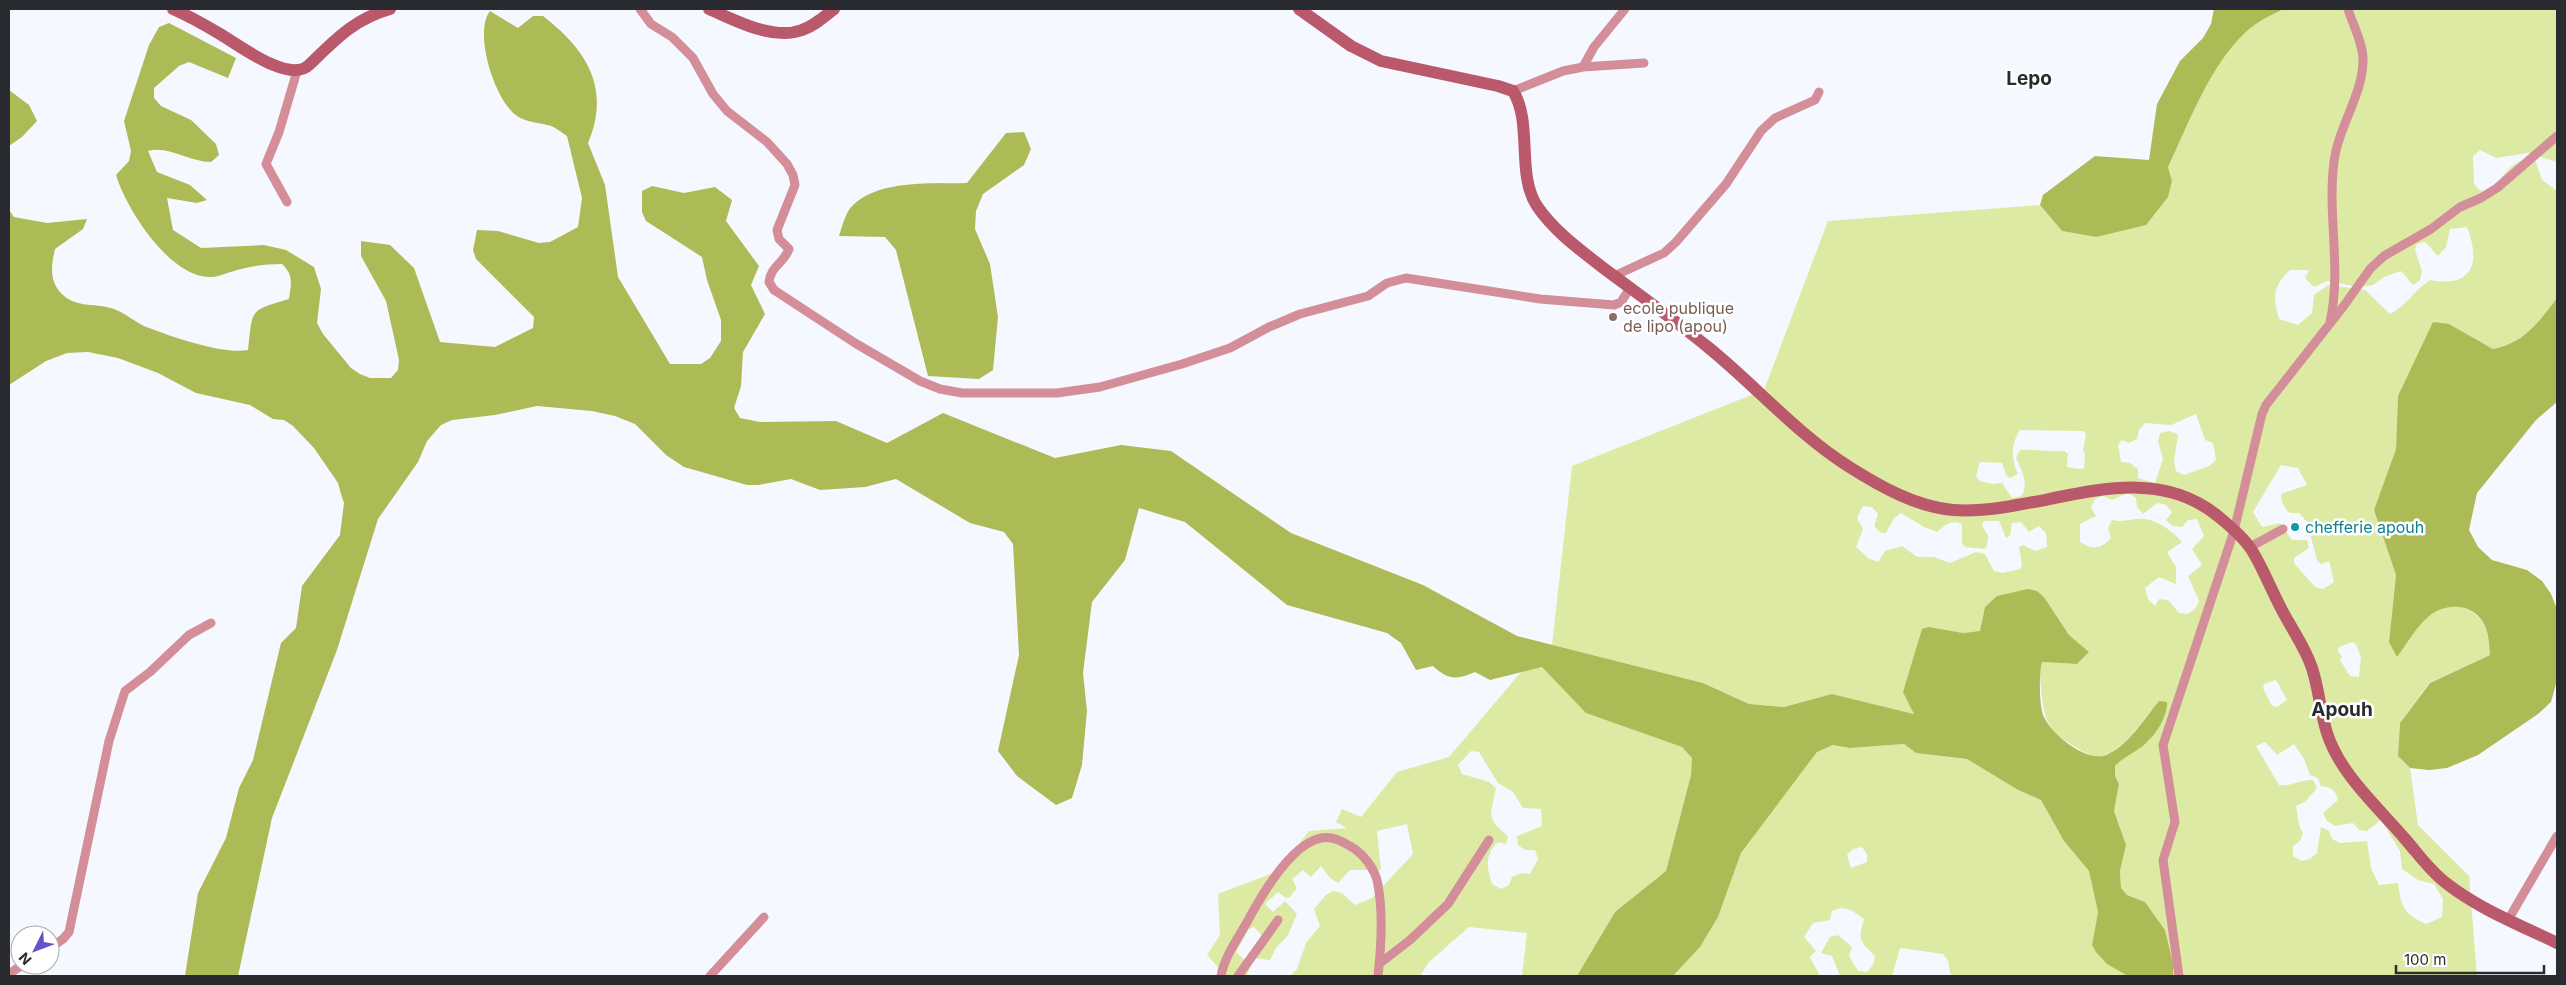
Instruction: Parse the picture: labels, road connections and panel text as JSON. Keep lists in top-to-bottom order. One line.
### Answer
{"districts":["Lepo","Apouh"],"places":["ecole publique de lipo (apou)","chefferie apouh"],"scale_bar":"100 m","north":"bottom left"}
